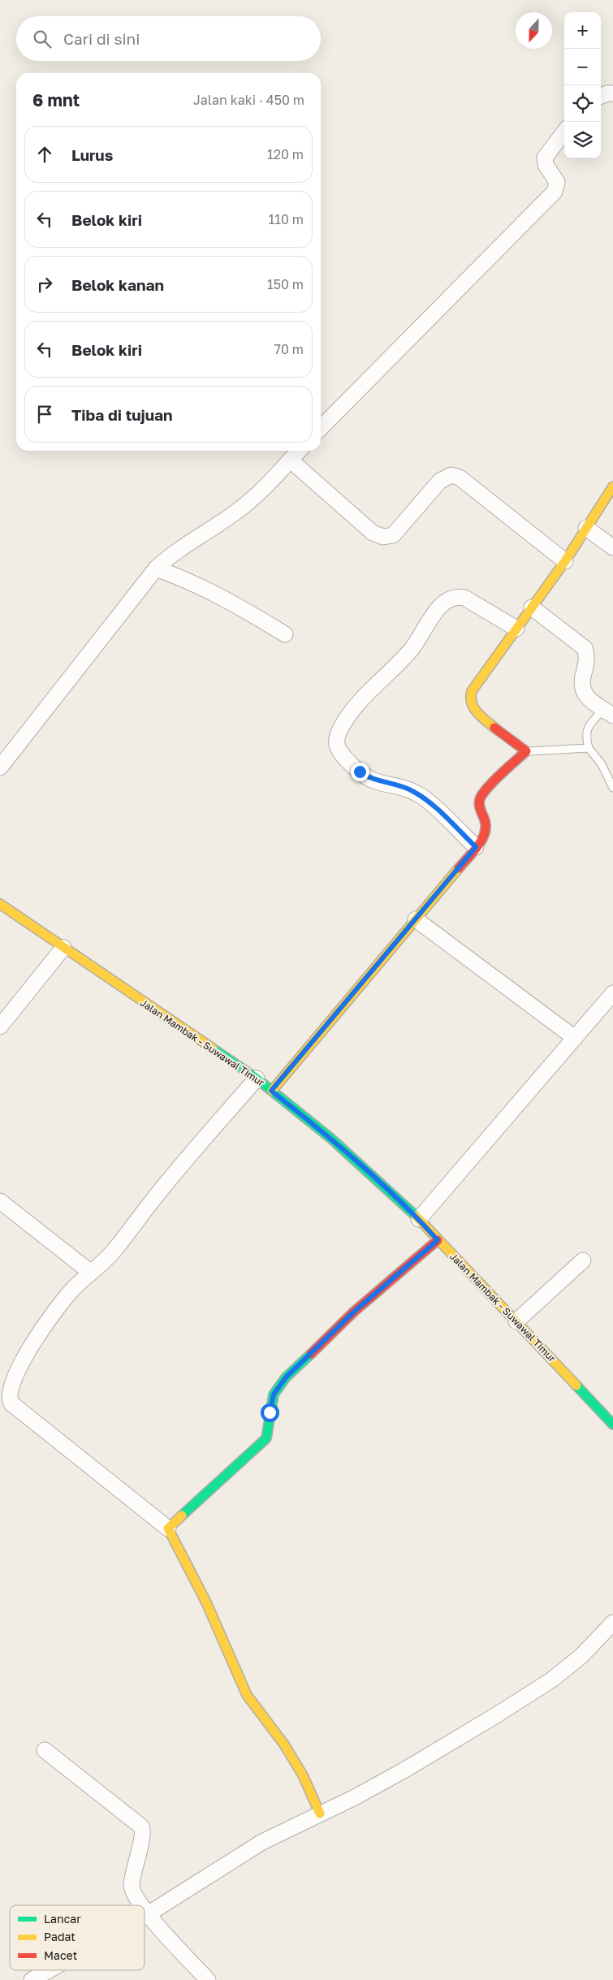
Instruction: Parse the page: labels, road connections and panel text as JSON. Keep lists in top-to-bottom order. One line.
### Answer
{"streets":{"street":["Jalan Mambak - Suwawal Timur"]},"legend":["Lancar","Padat","Macet"],"north":"bottom","page":{"map_buttons":["+","−"],"search":"Cari di sini","heading":["6 mnt","Jalan kaki · 450 m"],"list":[["Lurus","120 m"],["Belok kiri","110 m"],["Belok kanan","150 m"],["Belok kiri","70 m"],"Tiba di tujuan"]}}
